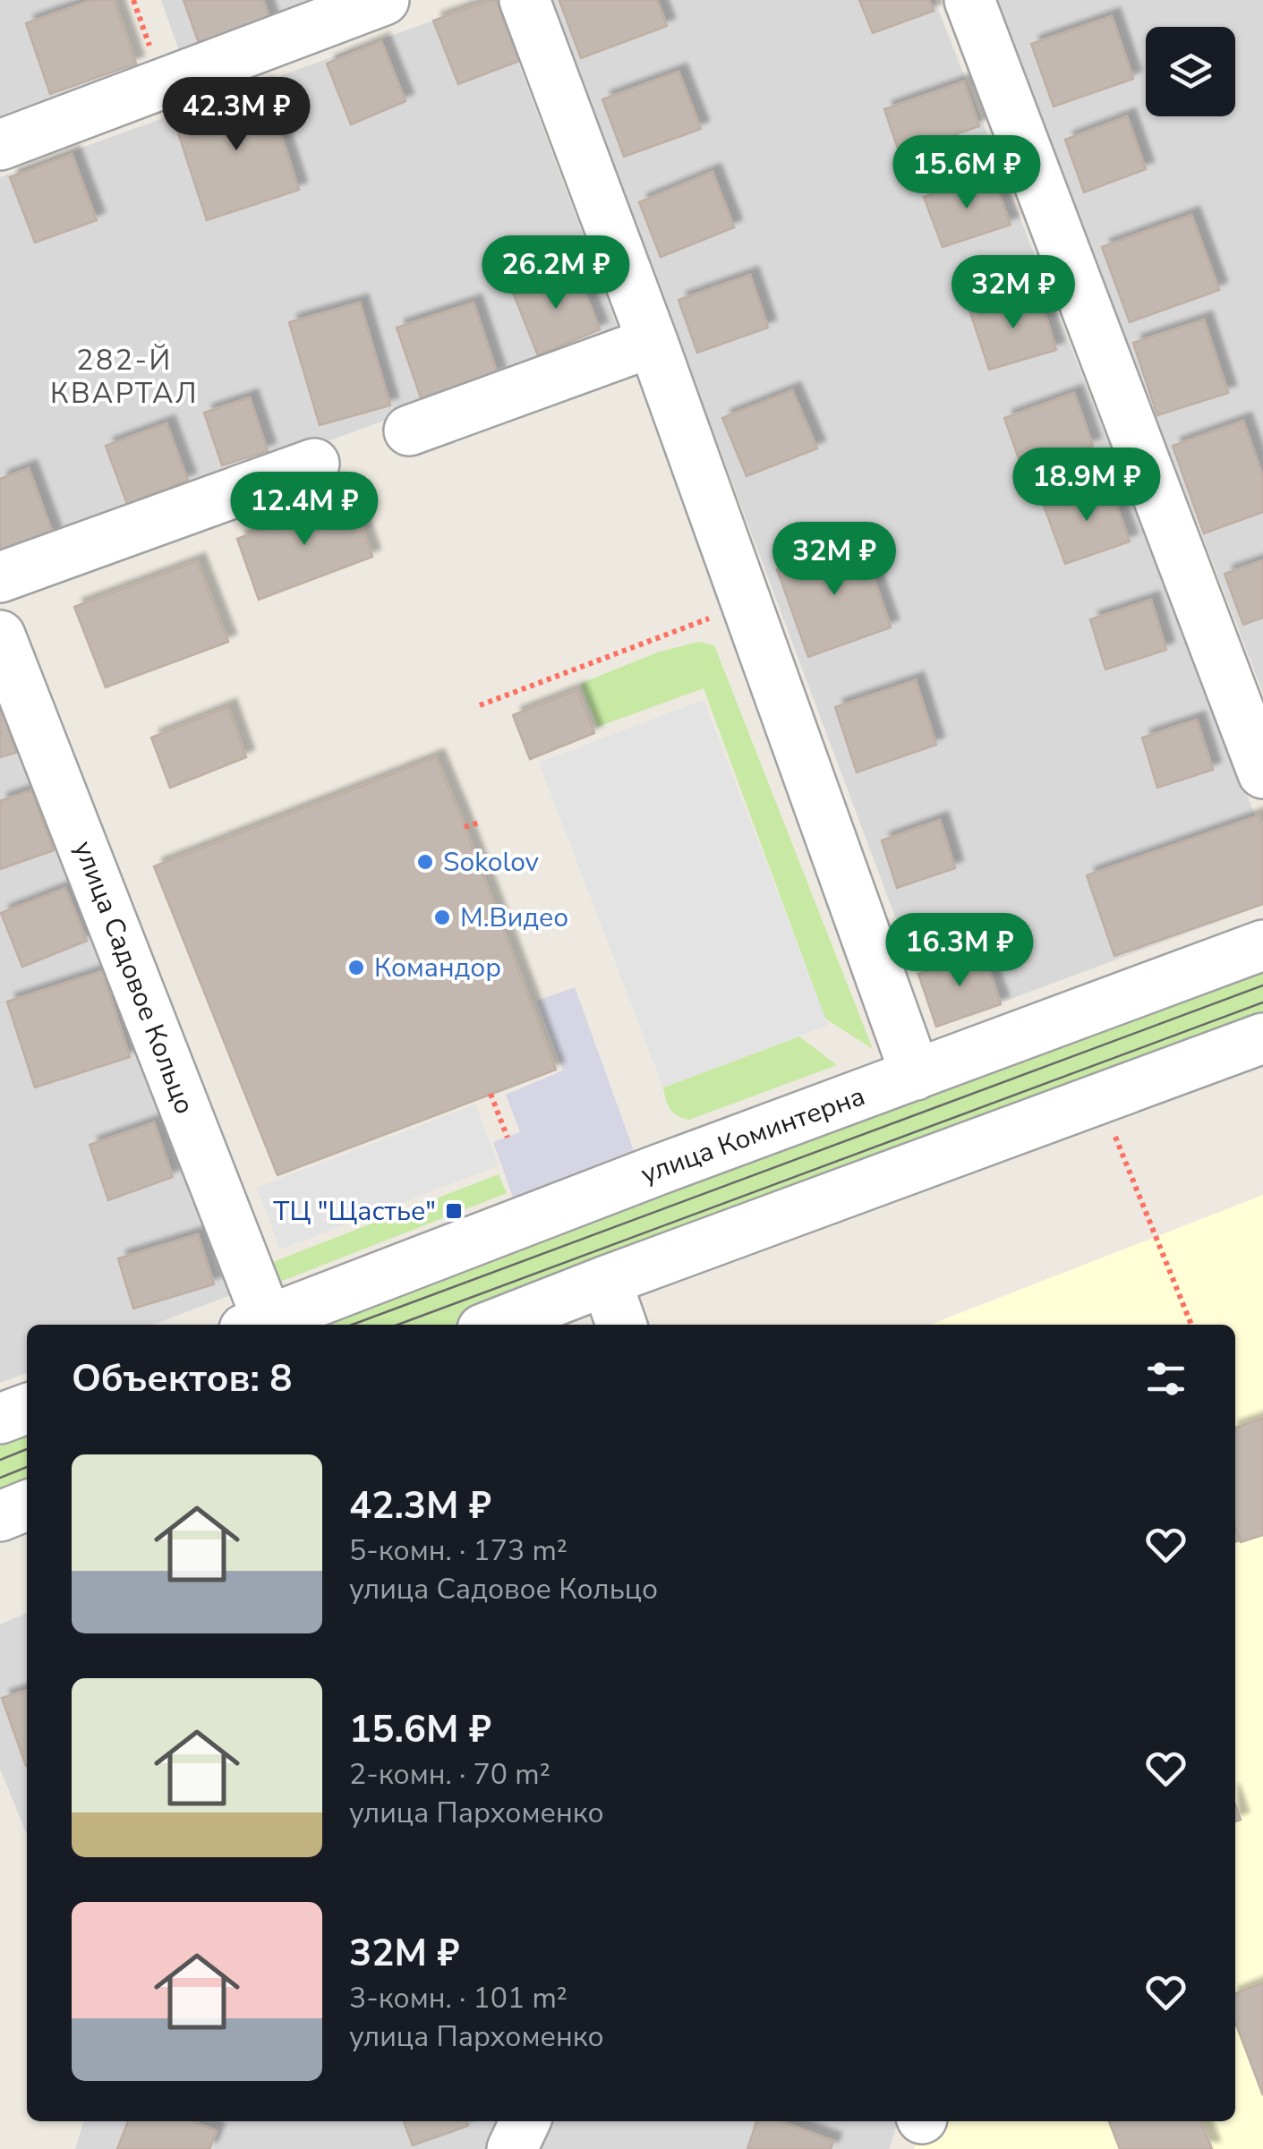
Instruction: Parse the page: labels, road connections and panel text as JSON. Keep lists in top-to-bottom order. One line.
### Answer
{"streets":{"street":["улица Садовое Кольцо","улица Коминтерна"]},"crossings":[["улица Садовое Кольцо","улица Коминтерна"]],"districts":["282-Й КВАРТАЛ"],"places":{"other":["Sokolov","М.Видео","Командор"],"transit":["ТЦ \"Щастье\""]},"page":{"price":["42.3M ₽","15.6M ₽","26.2M ₽","32M ₽","18.9M ₽","12.4M ₽","32M ₽","16.3M ₽"],"heading":"Объектов: 8","list":[{"name":"42.3M ₽","note":"5-комн. · 173 m² · улица Садовое Кольцо"},{"name":"15.6M ₽","note":"2-комн. · 70 m² · улица Пархоменко"},{"name":"32M ₽","note":"3-комн. · 101 m² · улица Пархоменко"}]}}
